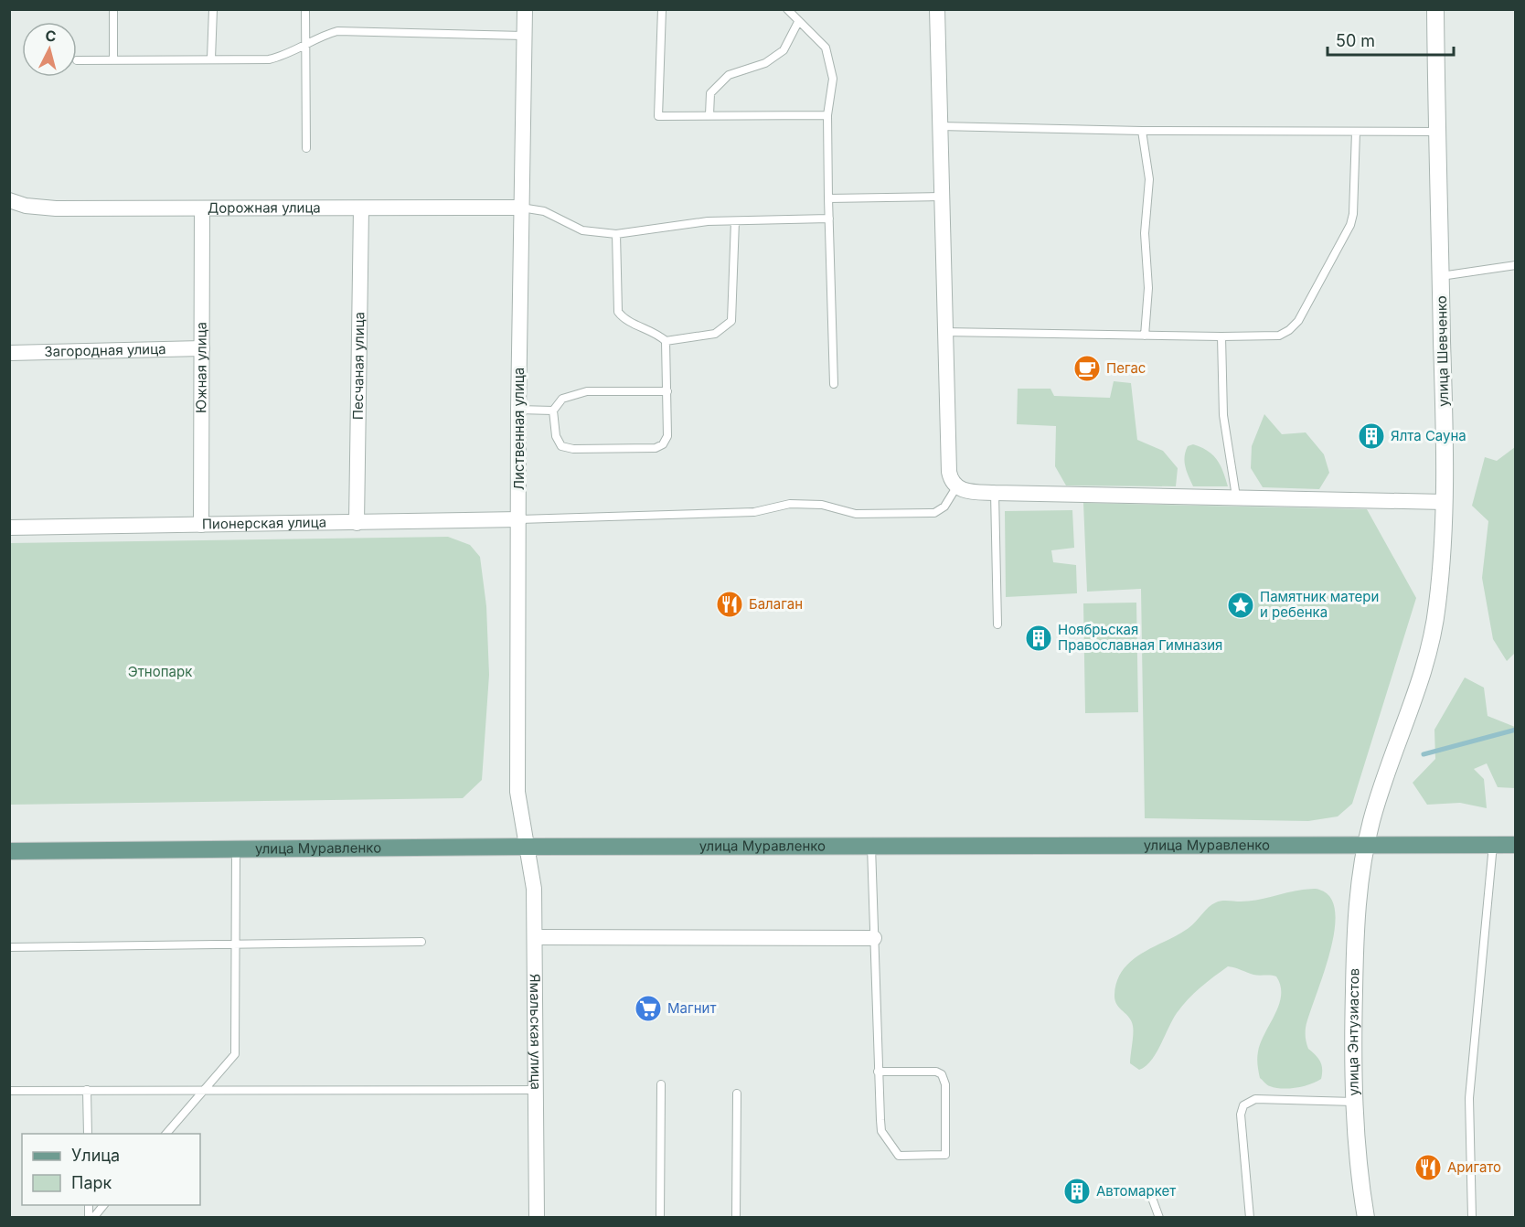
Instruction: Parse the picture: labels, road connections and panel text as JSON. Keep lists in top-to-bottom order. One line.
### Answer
{"streets":{"main road":["улица Муравленко"],"street":["Дорожная улица","Загородная улица","улица Шевченко","Песчаная улица","Южная улица","Лиственная улица","Пионерская улица","улица Энтузиастов","Ямальская улица"]},"crossings":[["Дорожная улица","Песчаная улица"],["Дорожная улица","Южная улица"],["Дорожная улица","Лиственная улица"],["Загородная улица","Южная улица"],["улица Шевченко","улица Муравленко"],["улица Шевченко","улица Энтузиастов"],["Песчаная улица","Пионерская улица"],["Южная улица","Пионерская улица"],["Лиственная улица","Пионерская улица"],["Лиственная улица","улица Муравленко"],["Лиственная улица","Ямальская улица"],["улица Муравленко","улица Энтузиастов"],["улица Муравленко","Ямальская улица"]],"parks":["Этнопарк"],"places":{"cafe":["Пегас"],"building":["Ялта Сауна","Ноябрьская Православная Гимназия","Автомаркет"],"restaurant":["Балаган","Аригато"],"place":["Памятник матери и ребенка"],"supermarket":["Магнит"]},"legend":["Улица","Парк"],"scale_bar":"50 m","north":"top"}
